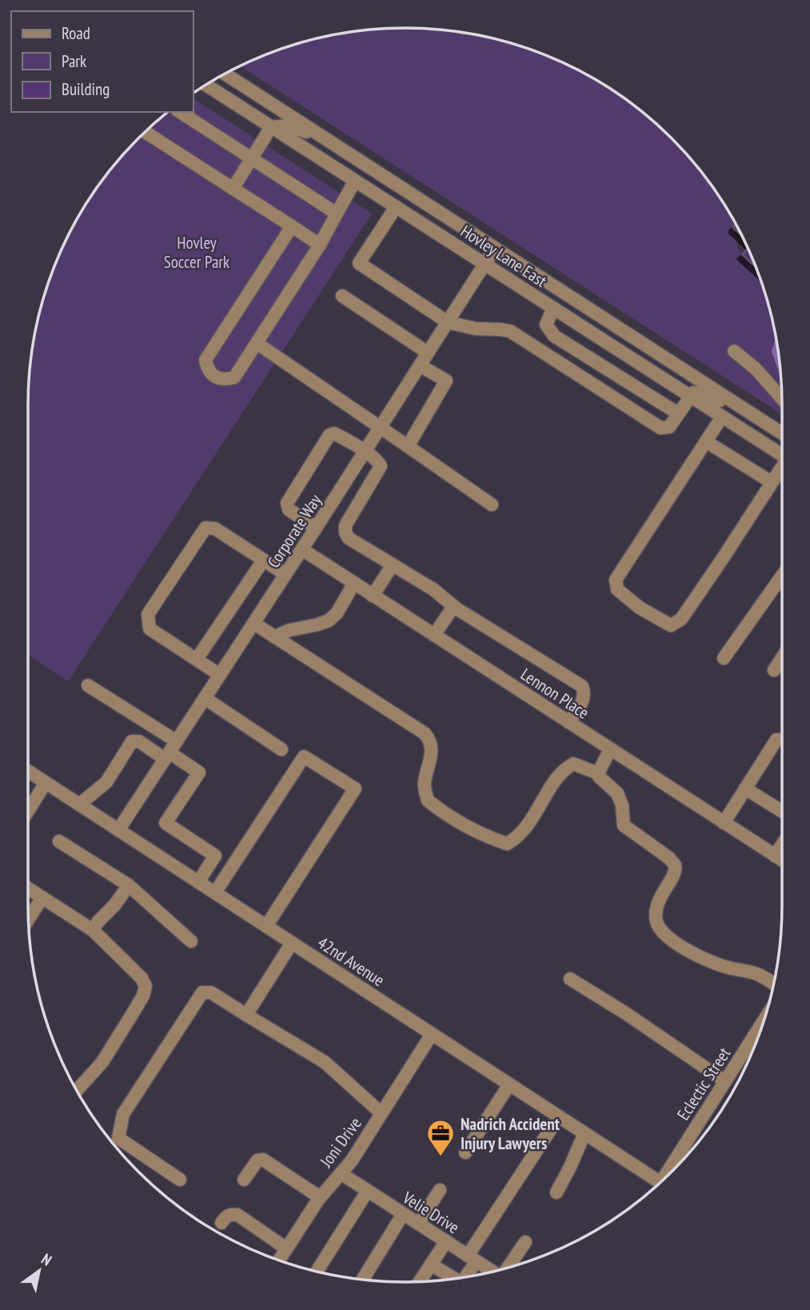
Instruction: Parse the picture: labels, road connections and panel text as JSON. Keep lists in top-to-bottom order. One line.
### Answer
{"streets":{"street":["Hovley Lane East","Corporate Way","Lennon Place","42nd Avenue","Eclectic Street","Joni Drive","Velie Drive"]},"crossings":[["Hovley Lane East","Corporate Way"],["Corporate Way","Lennon Place"],["Corporate Way","42nd Avenue"],["42nd Avenue","Joni Drive"],["Joni Drive","Velie Drive"]],"parks":["Hovley Soccer Park"],"places":{"office":["Nadrich Accident Injury Lawyers"]},"legend":["Road","Park","Building"],"north":"top right"}
